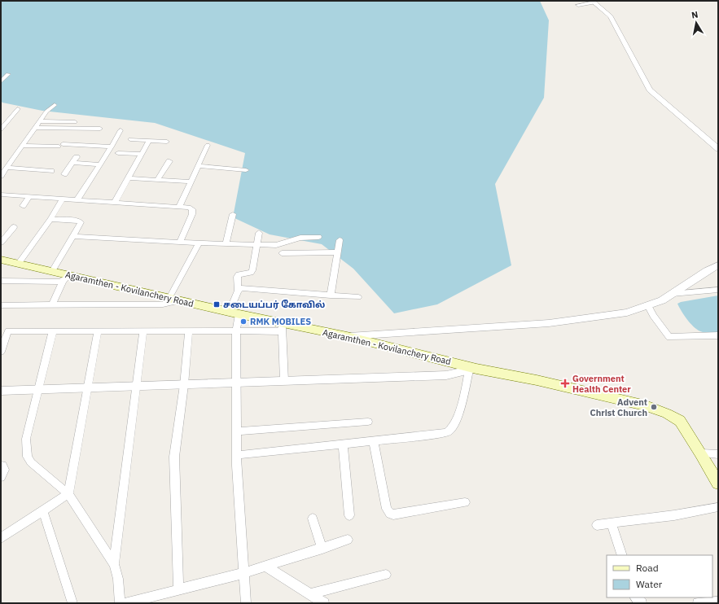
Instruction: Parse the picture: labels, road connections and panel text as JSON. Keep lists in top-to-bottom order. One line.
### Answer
{"streets":{"main road":["Agaramthen - Kovilanchery Road"]},"places":{"transit":["சடையப்பர் கோவில்"],"other":["RMK MOBILES","Advent Christ Church"],"health":["Government Health Center"]},"legend":["Road","Water"],"north":"top"}
